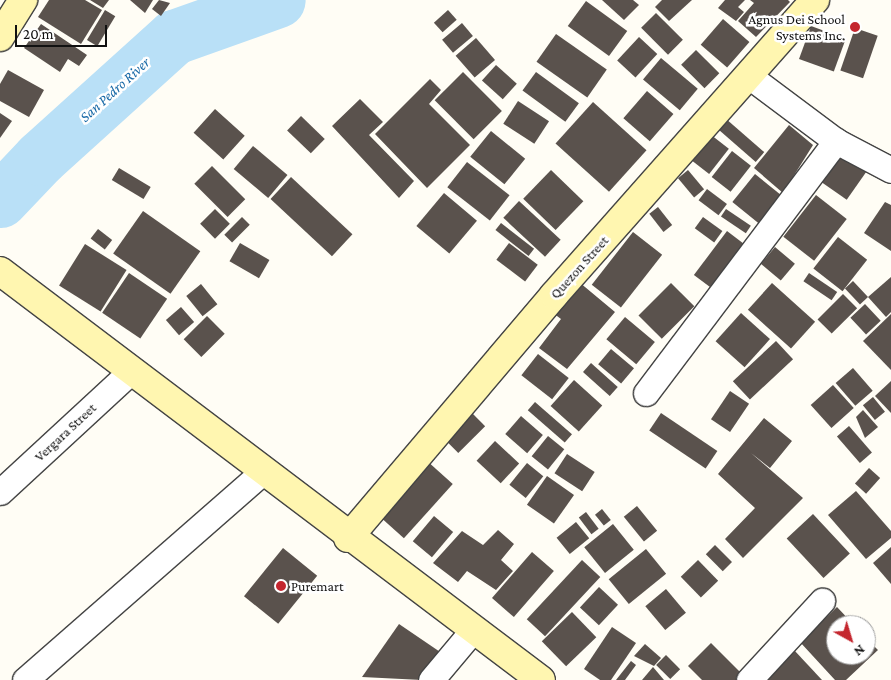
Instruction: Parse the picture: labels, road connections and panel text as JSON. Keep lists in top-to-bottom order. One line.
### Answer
{"streets":{"street":["Quezon Street","Vergara Street"]},"water":["San Pedro River"],"places":["Agnus Dei School Systems Inc.","Puremart"],"scale_bar":"20 m","north":"bottom right"}
